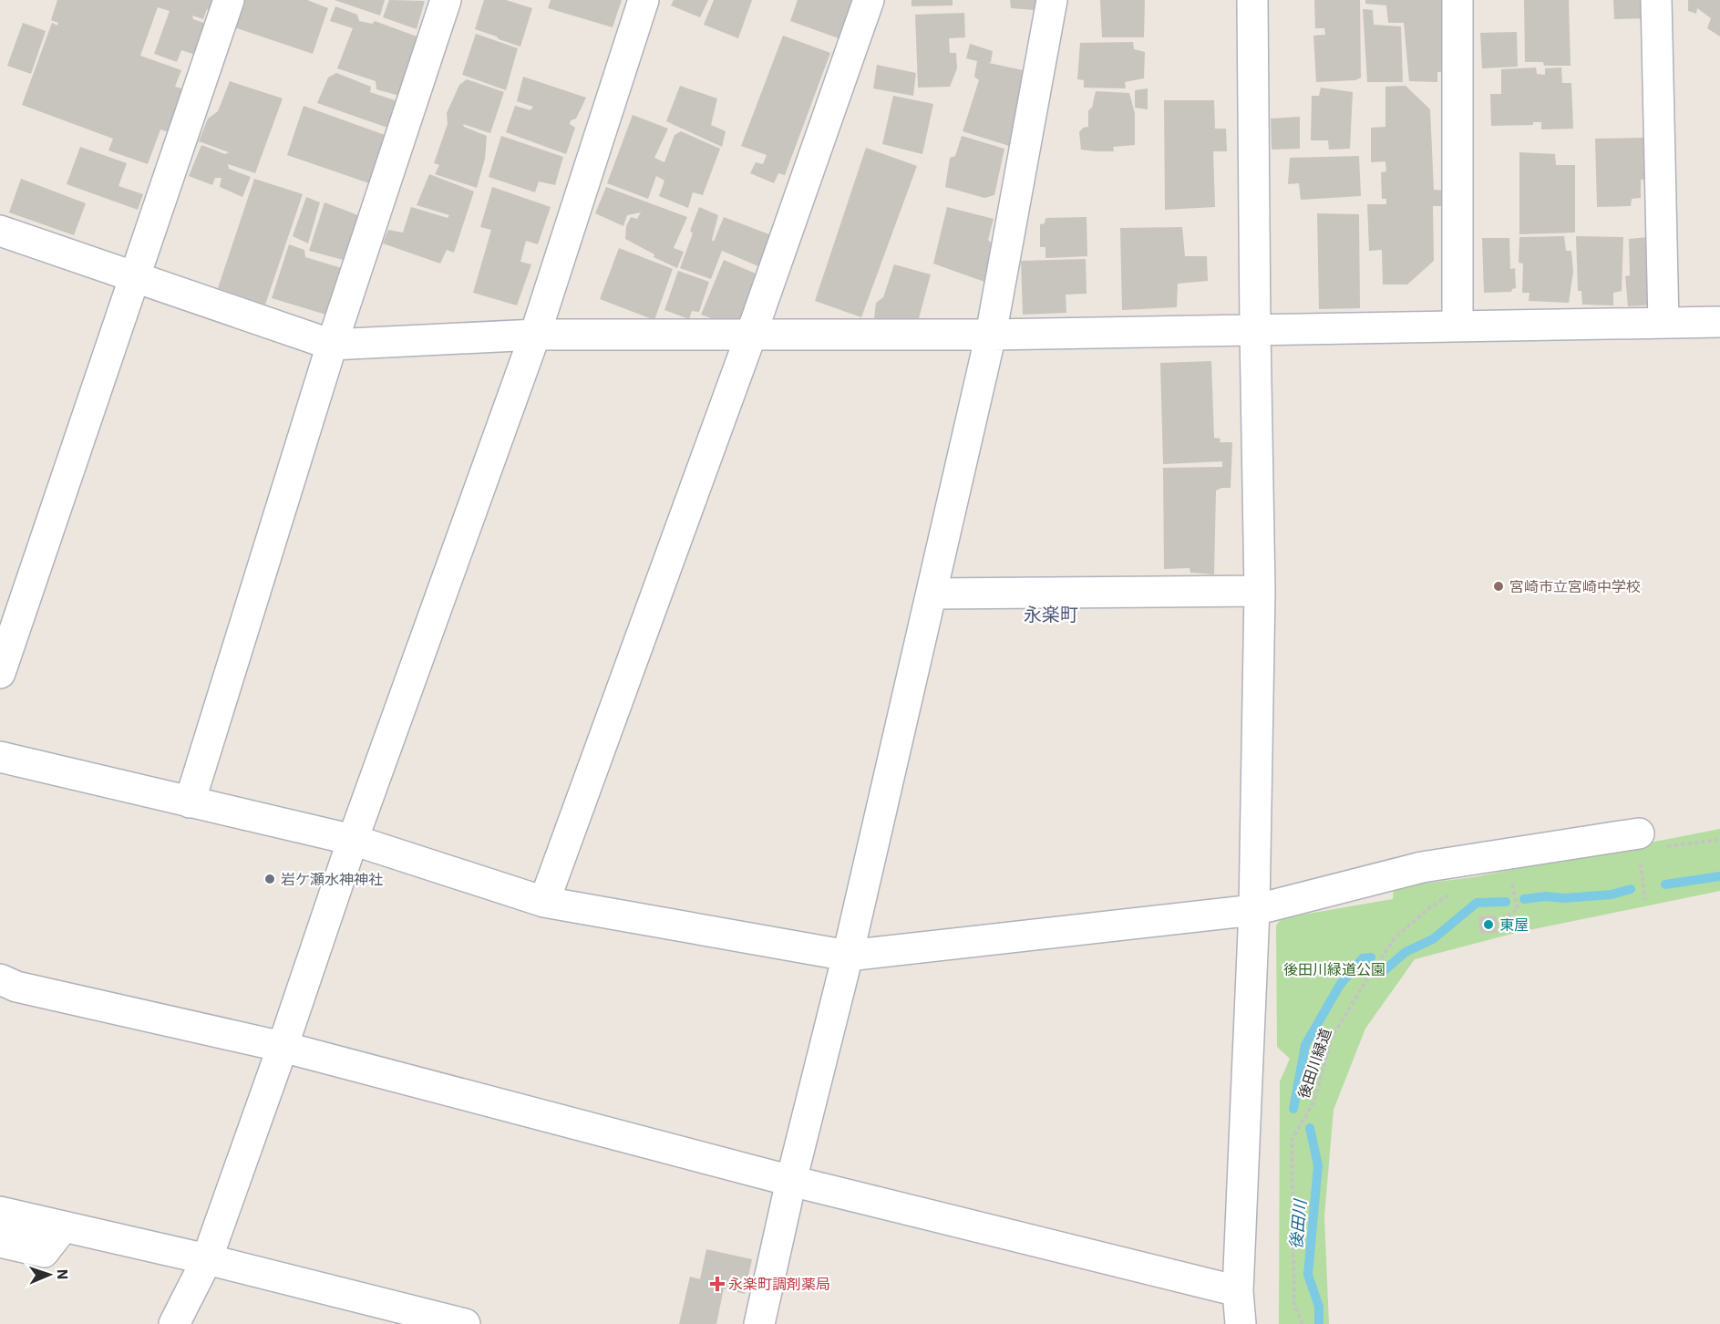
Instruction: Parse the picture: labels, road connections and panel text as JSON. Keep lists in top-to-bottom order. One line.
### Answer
{"streets":{"path":["後田川緑道"]},"districts":["永楽町"],"water":["後田川"],"parks":["後田川緑道公園"],"places":{"other":["宮崎市立宮崎中学校","岩ケ瀬水神神社","東屋"],"health":["永楽町調剤薬局"]},"north":"right"}
